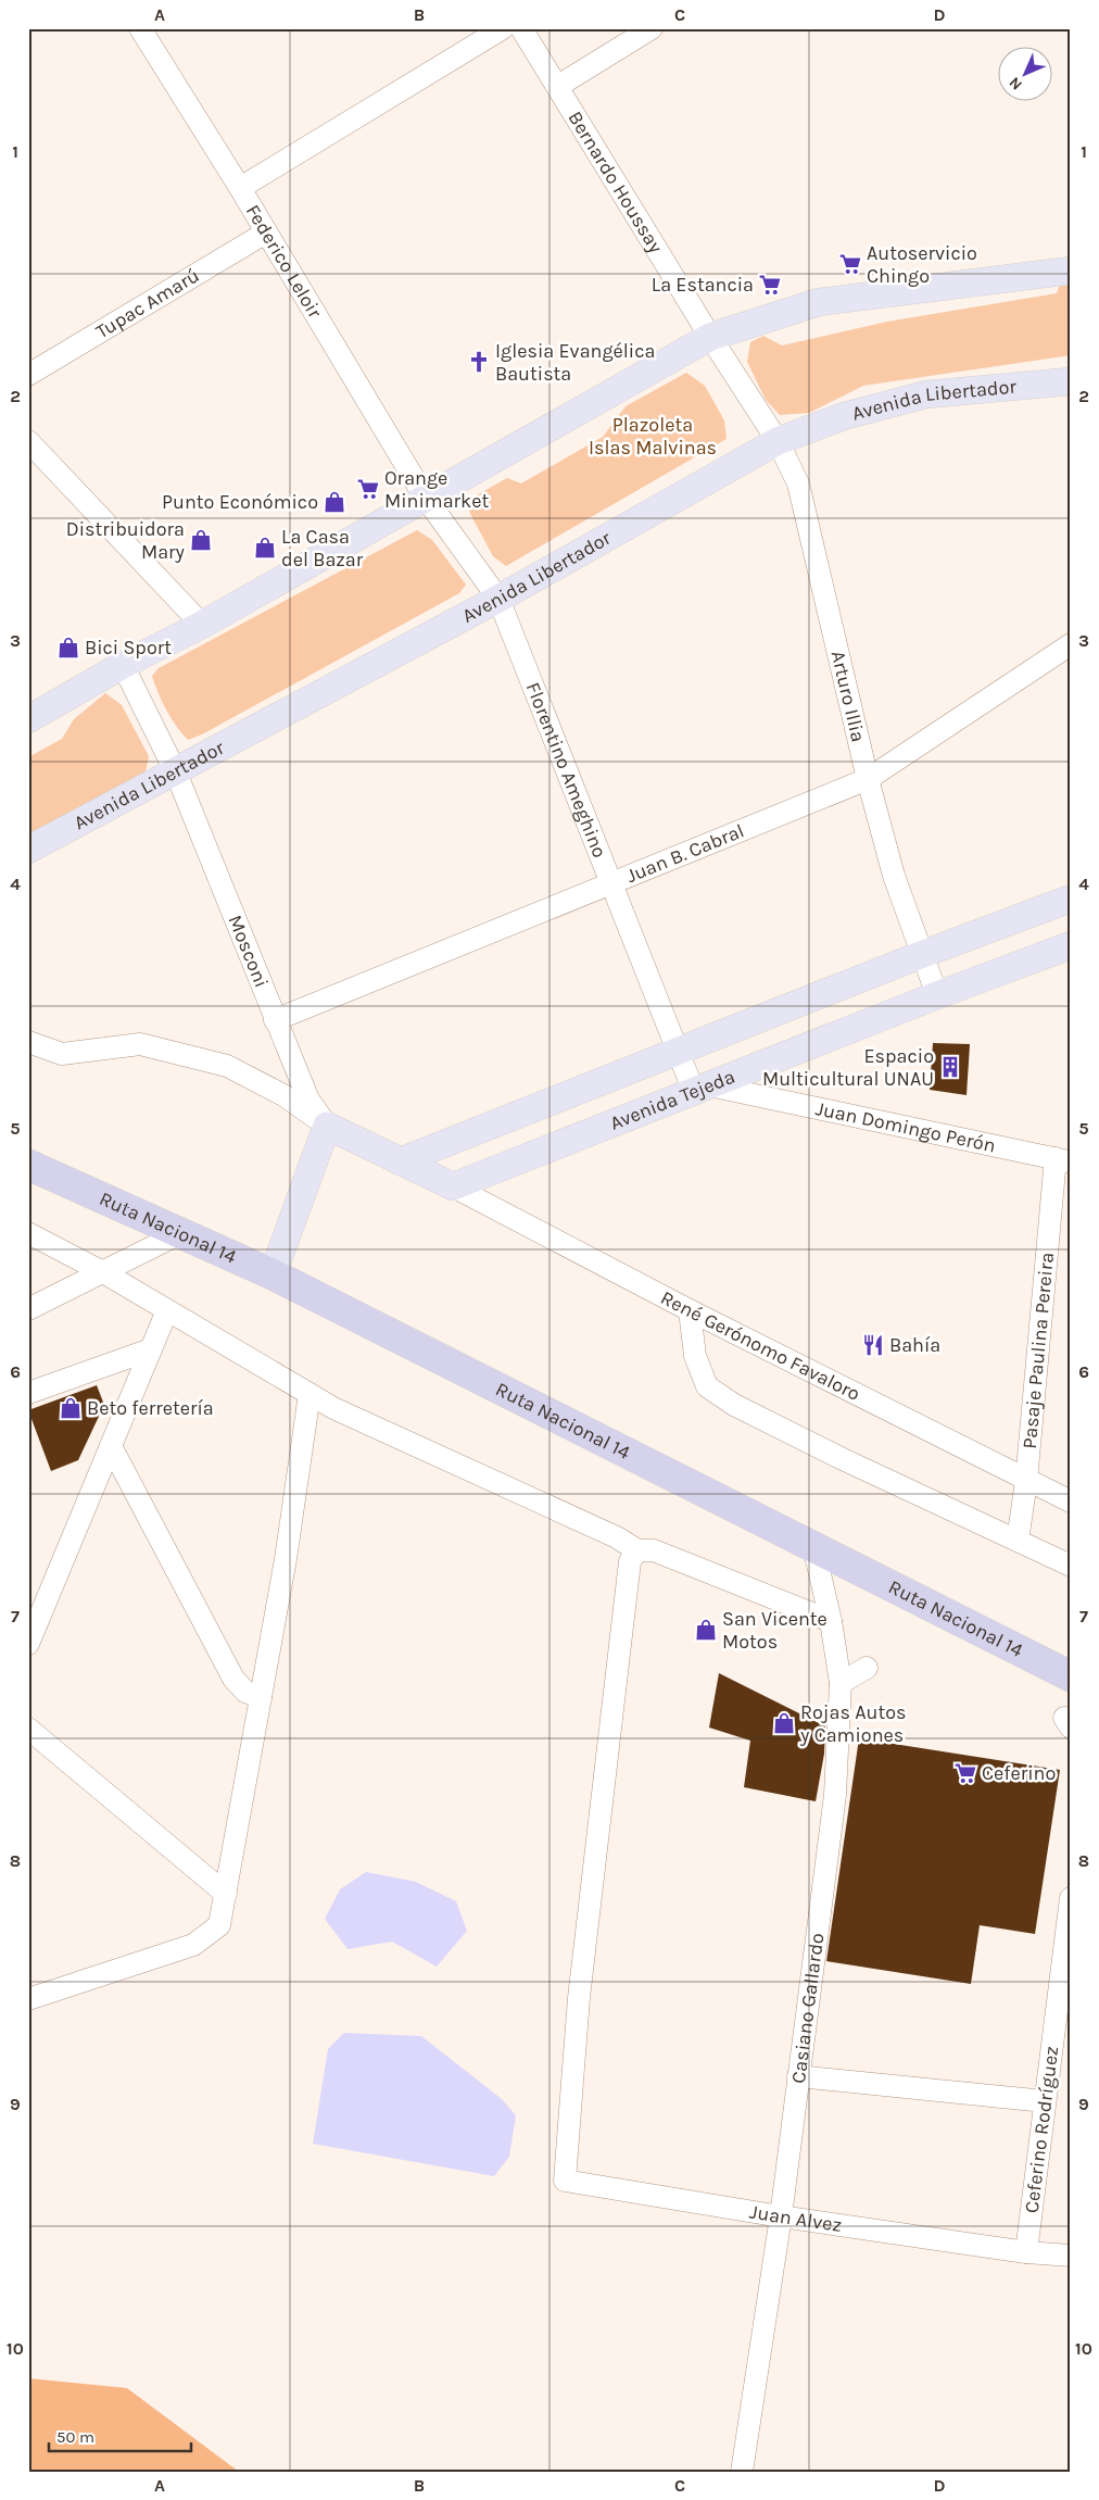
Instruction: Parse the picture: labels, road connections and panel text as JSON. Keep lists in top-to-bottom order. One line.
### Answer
{"streets":{"highway":["Ruta Nacional 14"],"main road":["Avenida Libertador","Avenida Tejeda"],"street":["Bernardo Houssay","Federico Leloir","Tupac Amarú","Arturo Illia","Florentino Ameghino","Juan B. Cabral","Mosconi","Juan Domingo Perón","René Gerónomo Favaloro","Pasaje Paulina Pereira","Casiano Gallardo","Ceferino Rodríguez","Juan Alvez"]},"crossings":[["Bernardo Houssay","Avenida Libertador"],["Bernardo Houssay","Arturo Illia"],["Federico Leloir","Tupac Amarú"],["Federico Leloir","Avenida Libertador"],["Federico Leloir","Florentino Ameghino"],["Avenida Libertador","Arturo Illia"],["Avenida Libertador","Florentino Ameghino"],["Avenida Libertador","Mosconi"],["Arturo Illia","Juan B. Cabral"],["Arturo Illia","Avenida Tejeda"],["Florentino Ameghino","Juan B. Cabral"],["Florentino Ameghino","Avenida Tejeda"],["Florentino Ameghino","Juan Domingo Perón"],["Juan B. Cabral","Mosconi"],["Avenida Tejeda","Juan Domingo Perón"],["Avenida Tejeda","René Gerónomo Favaloro"],["Juan Domingo Perón","Pasaje Paulina Pereira"],["Ruta Nacional 14","Casiano Gallardo"],["René Gerónomo Favaloro","Pasaje Paulina Pereira"],["Casiano Gallardo","Juan Alvez"],["Ceferino Rodríguez","Juan Alvez"]],"parks":["Plazoleta Islas Malvinas"],"places":{"supermarket":["Autoservicio Chingo","La Estancia","Orange Minimarket","Ceferino"],"church":["Iglesia Evangélica Bautista"],"shop":["Punto Económico","Distribuidora Mary","La Casa del Bazar","Bici Sport","Beto ferretería","San Vicente Motos","Rojas Autos y Camiones"],"building":["Espacio Multicultural UNAU"],"restaurant":["Bahía"]},"scale_bar":"50 m","north":"bottom left","grid":{"columns":["A","B","C","D"],"rows":["1","2","3","4","5","6","7","8","9","10"]}}
